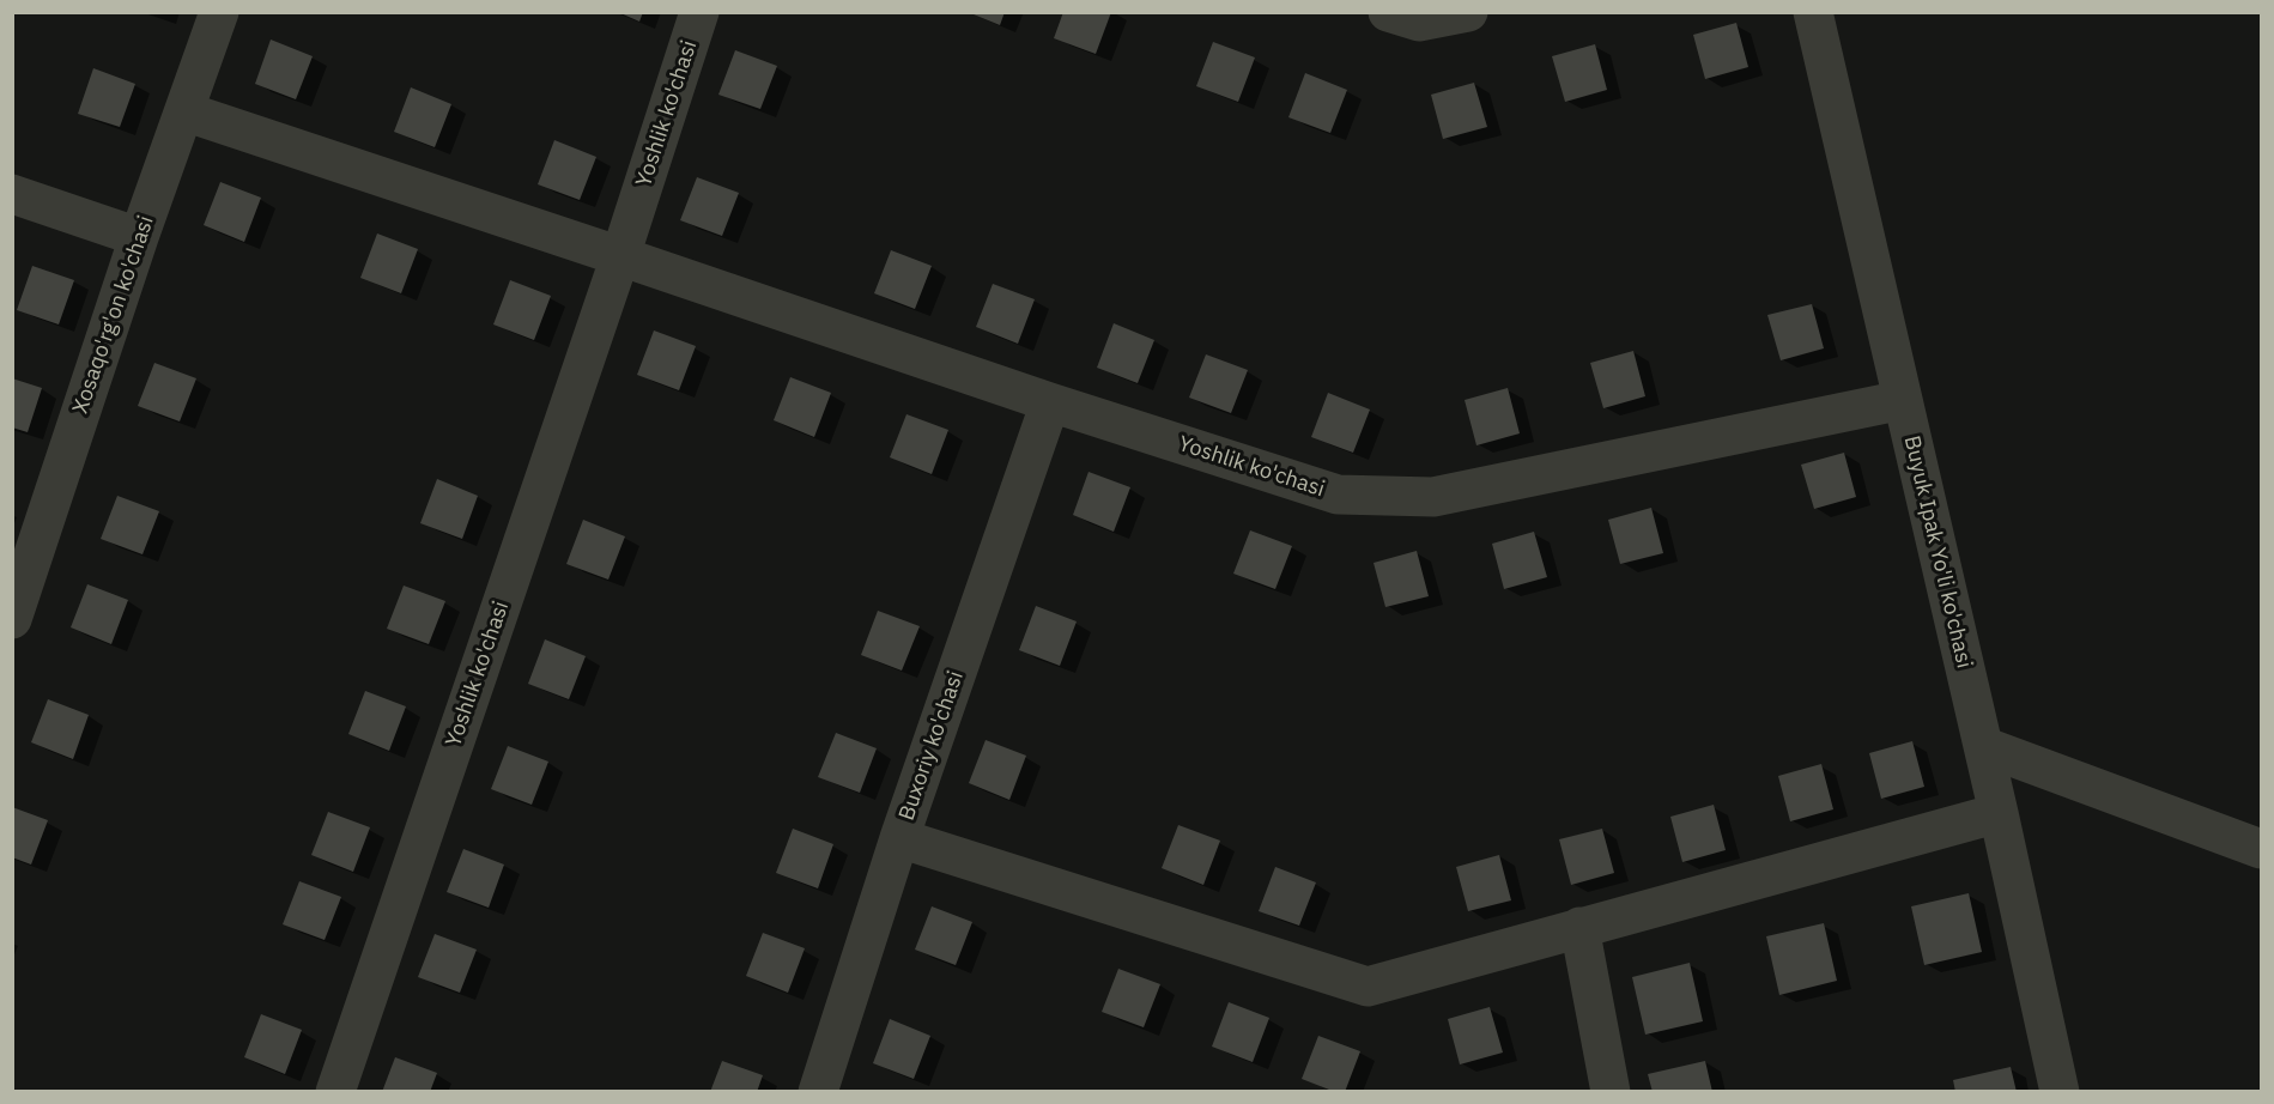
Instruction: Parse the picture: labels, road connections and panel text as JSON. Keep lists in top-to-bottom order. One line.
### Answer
{"streets":{"street":["Yoshlik ko'chasi","Xosaqo'rg'on ko'chasi","Buyuk Ipak Yo'li ko'chasi","Buxoriy ko'chasi"]},"crossings":[["Yoshlik ko'chasi","Xosaqo'rg'on ko'chasi"],["Yoshlik ko'chasi","Buyuk Ipak Yo'li ko'chasi"],["Yoshlik ko'chasi","Buxoriy ko'chasi"]]}
